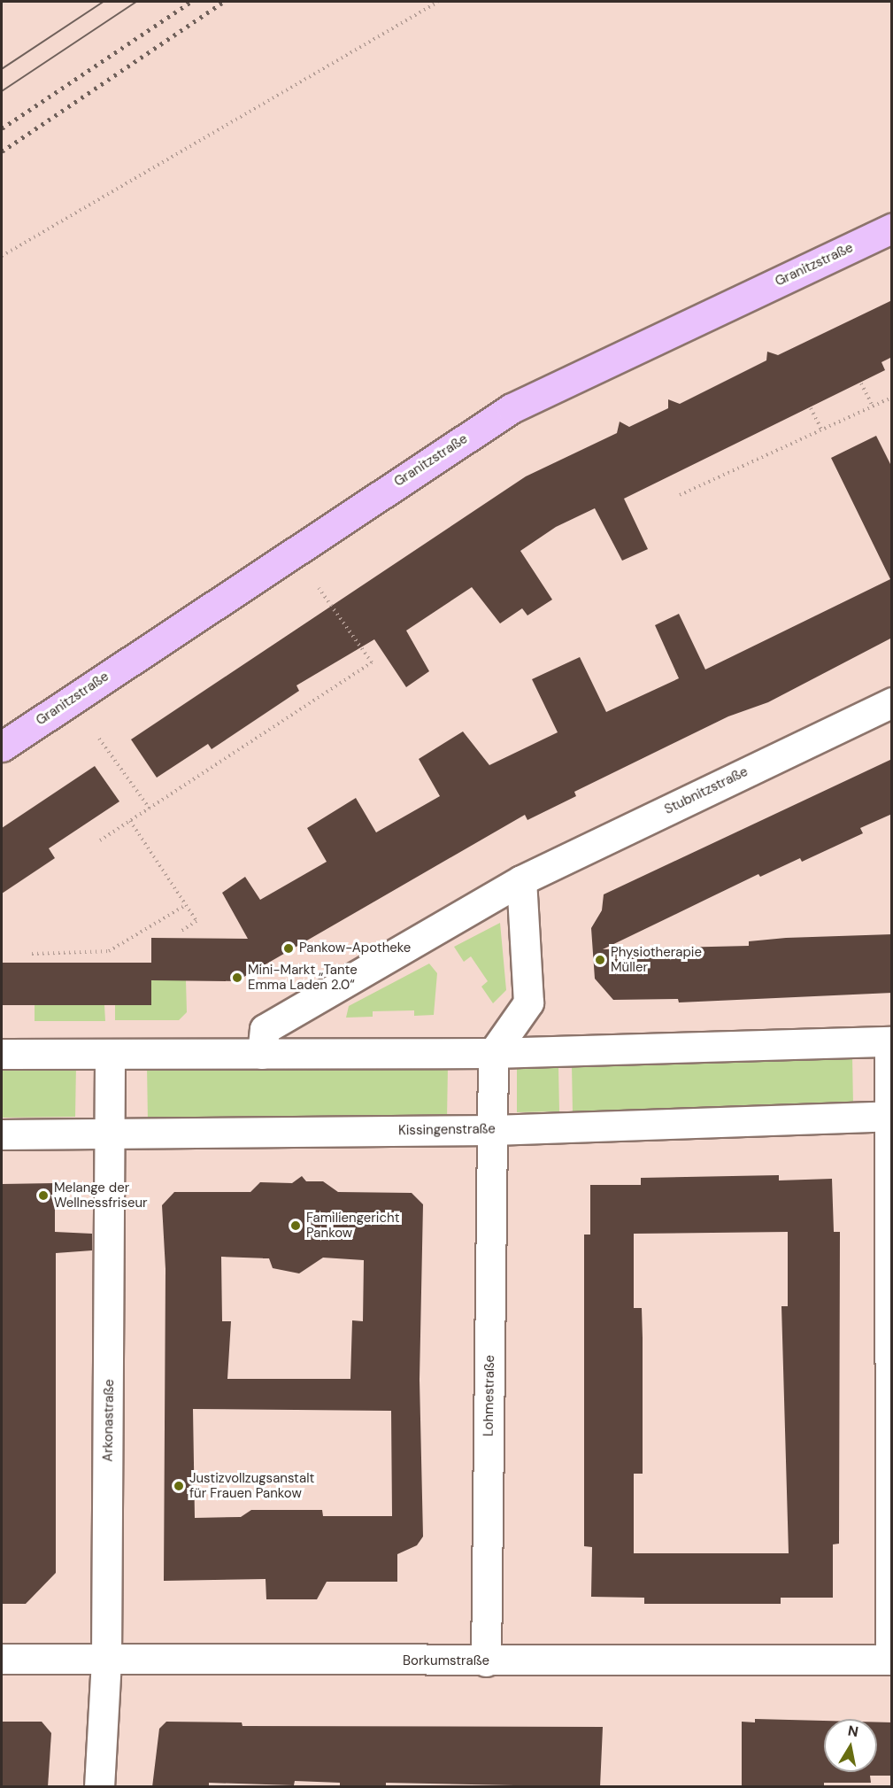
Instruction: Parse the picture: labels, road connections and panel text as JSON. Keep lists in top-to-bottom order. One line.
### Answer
{"streets":{"main road":["Granitzstraße"],"street":["Stubnitzstraße","Kissingenstraße","Lohmestraße","Arkonastraße","Borkumstraße"]},"crossings":[["Kissingenstraße","Lohmestraße"],["Kissingenstraße","Arkonastraße"],["Lohmestraße","Borkumstraße"],["Arkonastraße","Borkumstraße"]],"places":["Pankow-Apotheke","Physiotherapie Müller","Mini-Markt „Tante Emma Laden 2.0“","Melange der Wellnessfriseur","Familiengericht Pankow","Justizvollzugsanstalt für Frauen Pankow"],"north":"top"}
